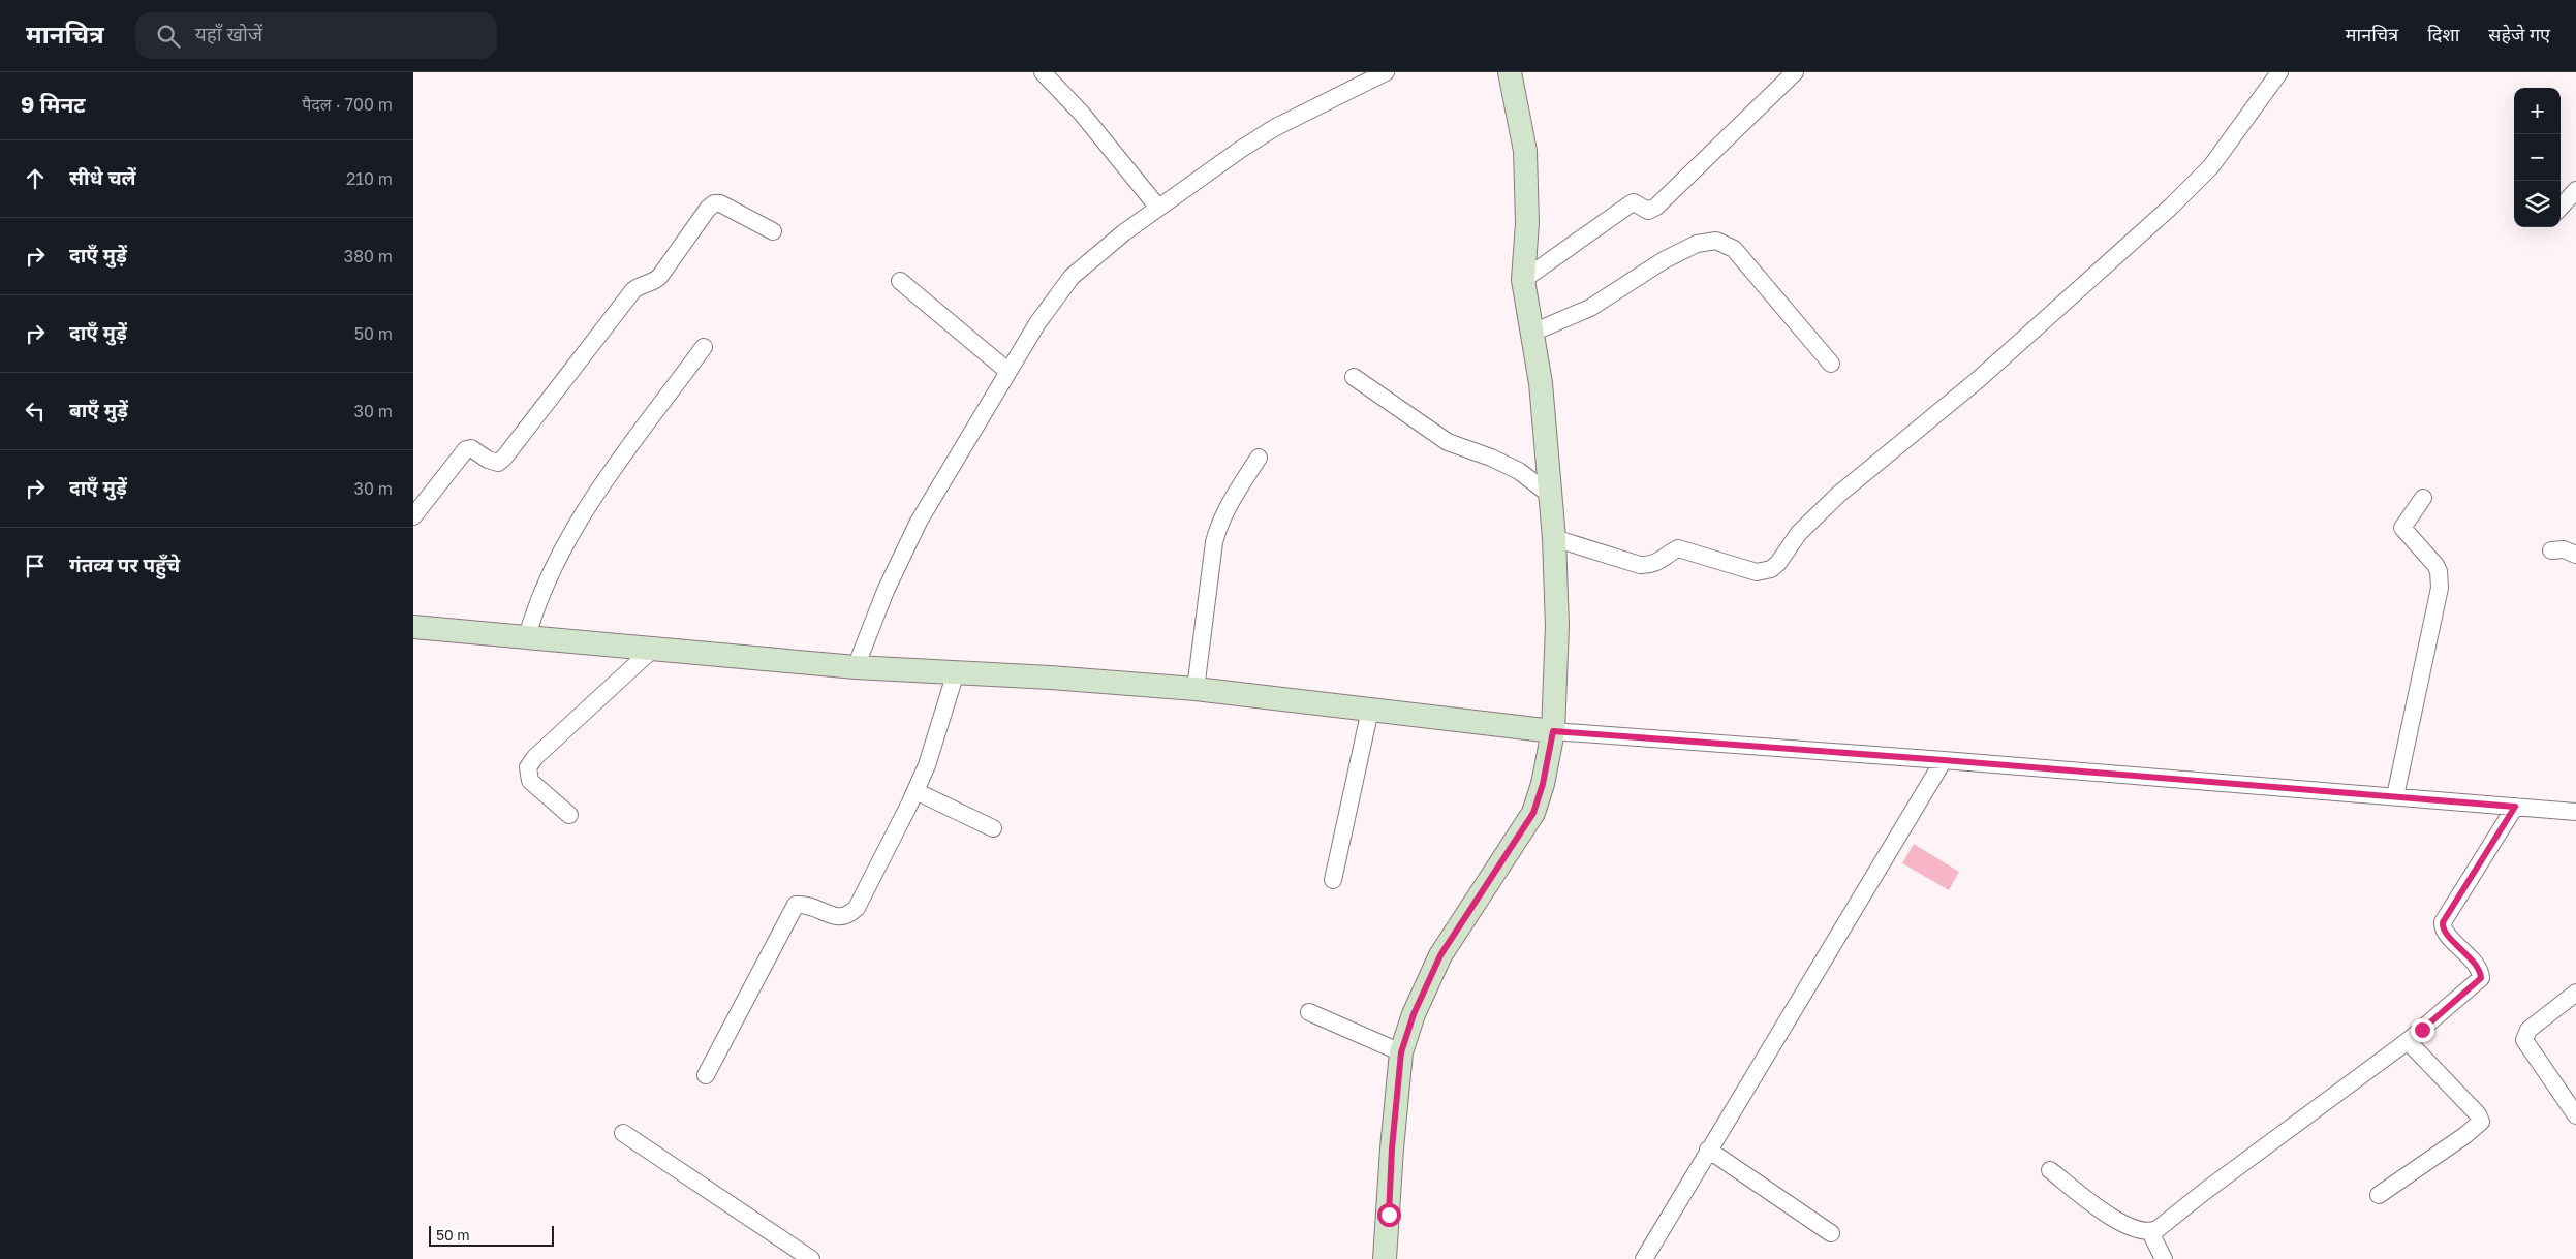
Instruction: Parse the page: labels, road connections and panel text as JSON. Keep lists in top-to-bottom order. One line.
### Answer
{"scale_bar":"50 m","page":{"header":"मानचित्र","search":"यहाँ खोजें","nav":["मानचित्र","दिशा","सहेजे गए"],"heading":["9 मिनट","पैदल · 700 m"],"map_buttons":["+","−"],"list":[["सीधे चलें","210 m"],["दाएँ मुड़ें","380 m"],["दाएँ मुड़ें","50 m"],["बाएँ मुड़ें","30 m"],["दाएँ मुड़ें","30 m"],"गंतव्य पर पहुँचे"],"scale":"50 m"}}
